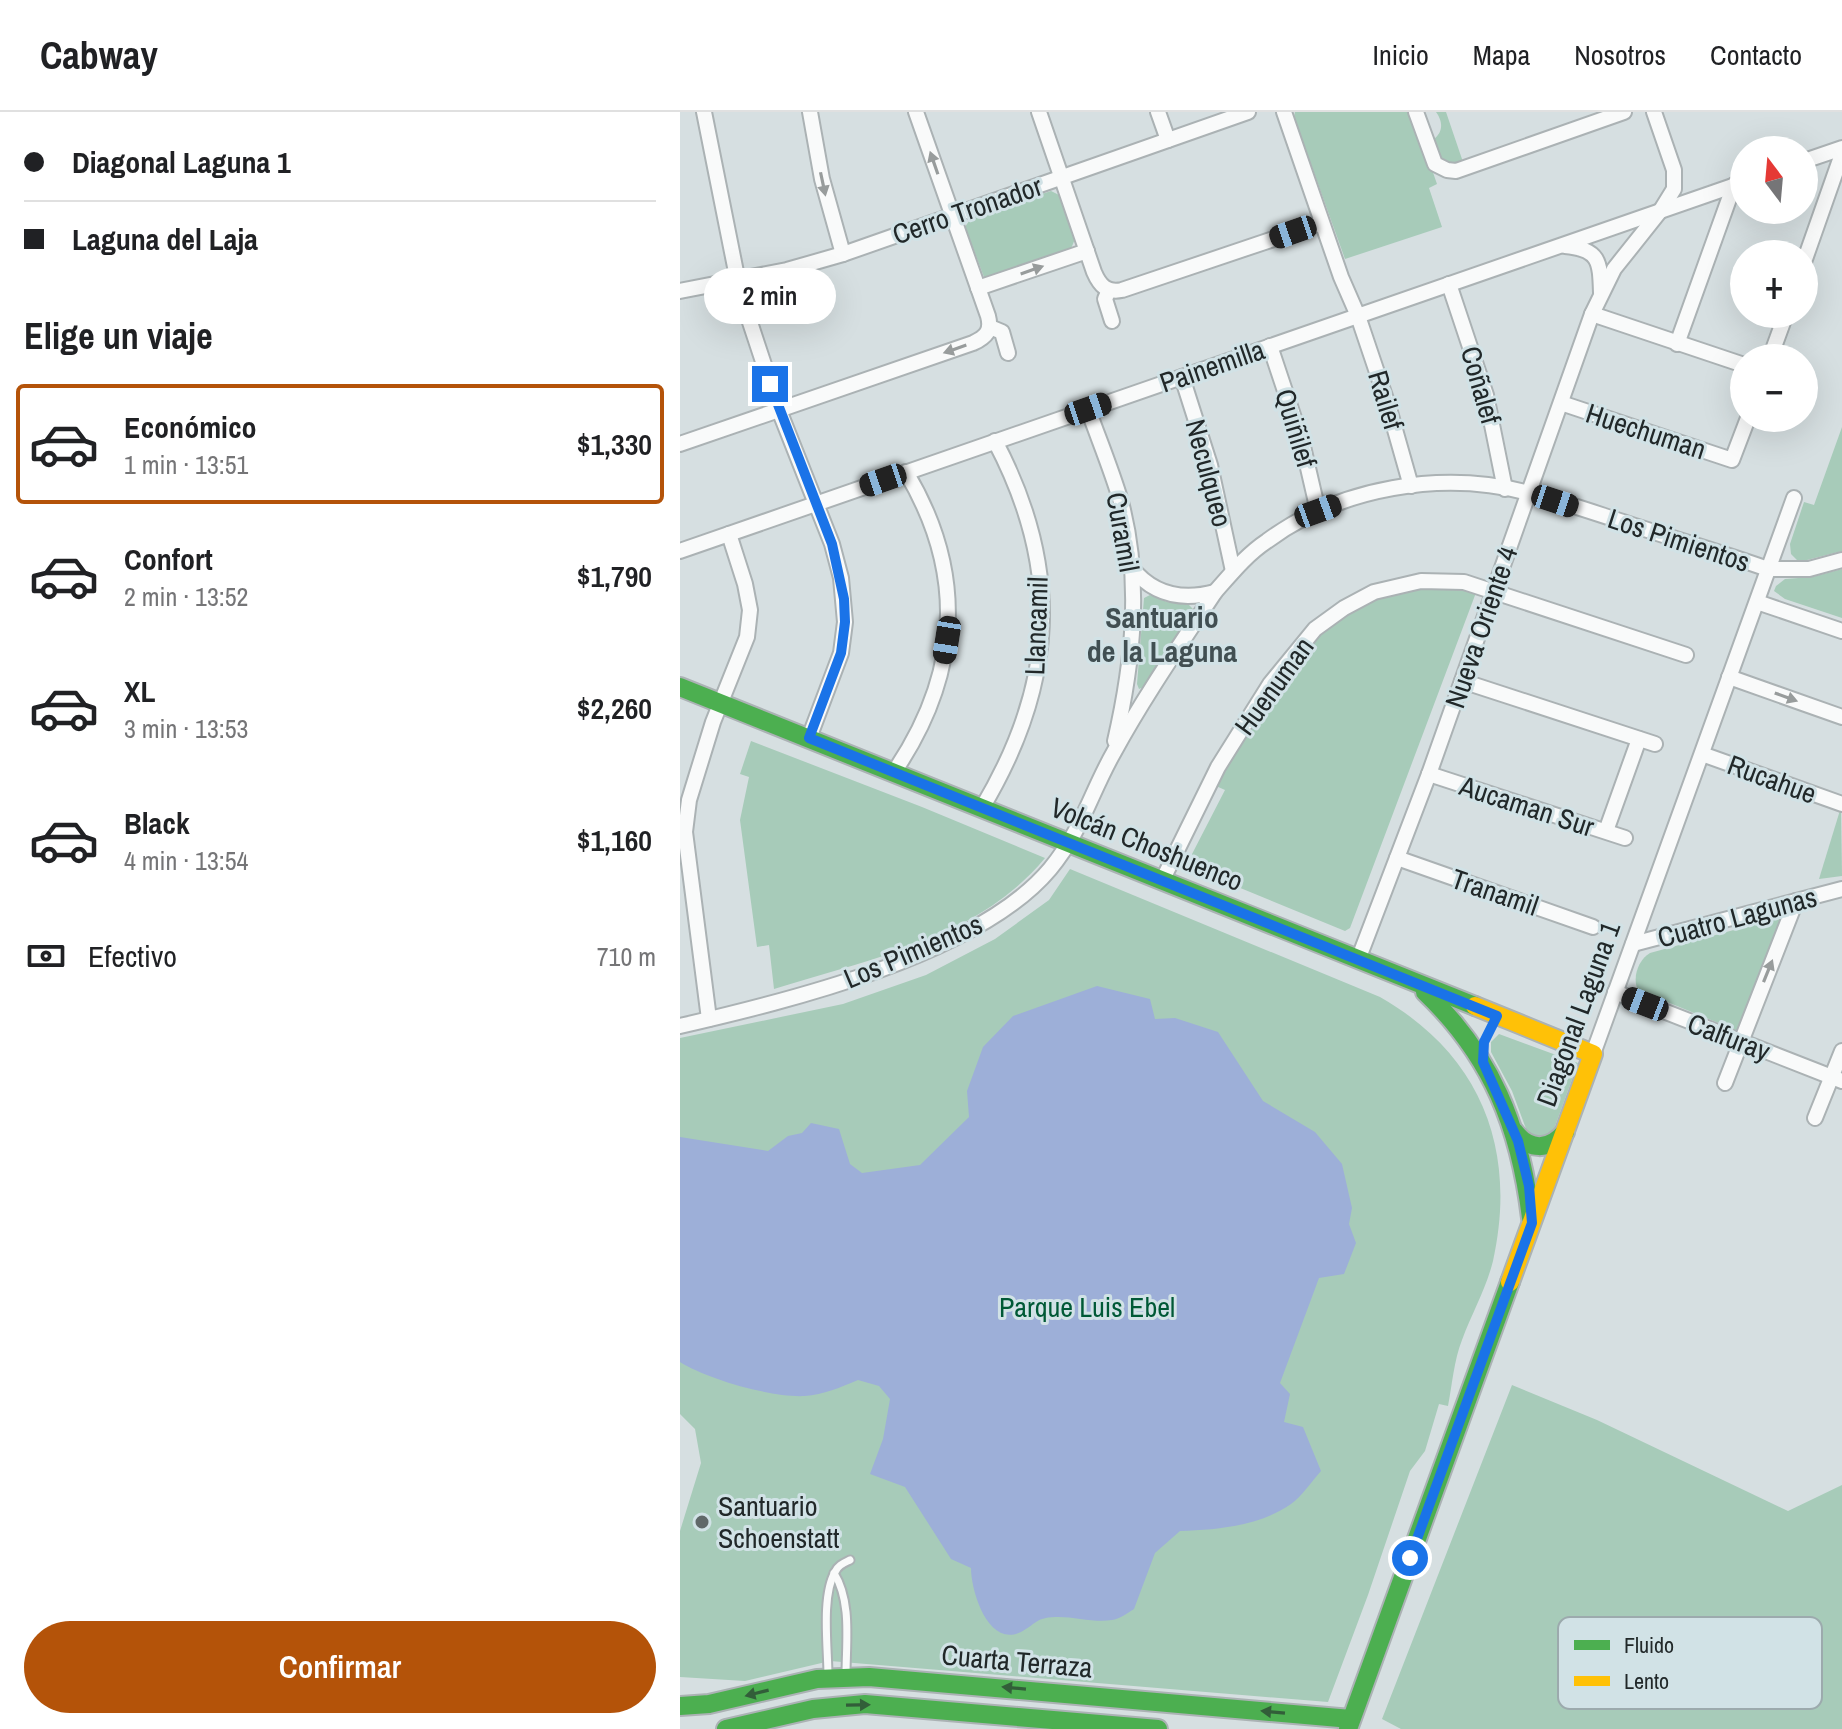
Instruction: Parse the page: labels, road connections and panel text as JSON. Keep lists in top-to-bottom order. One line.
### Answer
{"streets":{"street":["Cerro Tronador","Painemilla","Coñalef","Railef","Quiñilef","Huechuman","Neculqueo","Curamil","Los Pimientos","Llancamil","Nueva Oriente 4","Huenuman","Rucahue","Aucaman Sur","Volcán Choshuenco","Tranamil","Cuatro Lagunas","Diagonal Laguna 1","Calfuray","Cuarta Terraza"]},"crossings":[["Painemilla","Coñalef"],["Painemilla","Railef"],["Painemilla","Quiñilef"],["Painemilla","Neculqueo"],["Painemilla","Curamil"],["Painemilla","Llancamil"],["Painemilla","Nueva Oriente 4"],["Coñalef","Los Pimientos"],["Railef","Los Pimientos"],["Quiñilef","Los Pimientos"],["Huechuman","Nueva Oriente 4"],["Neculqueo","Los Pimientos"],["Curamil","Los Pimientos"],["Los Pimientos","Nueva Oriente 4"],["Los Pimientos","Volcán Choshuenco"],["Los Pimientos","Diagonal Laguna 1"],["Llancamil","Volcán Choshuenco"],["Nueva Oriente 4","Huenuman"],["Nueva Oriente 4","Aucaman Sur"],["Nueva Oriente 4","Volcán Choshuenco"],["Nueva Oriente 4","Tranamil"],["Huenuman","Volcán Choshuenco"],["Rucahue","Diagonal Laguna 1"],["Volcán Choshuenco","Diagonal Laguna 1"],["Cuatro Lagunas","Diagonal Laguna 1"],["Diagonal Laguna 1","Calfuray"],["Diagonal Laguna 1","Cuarta Terraza"]],"districts":["Santuario de la Laguna"],"parks":["Parque Luis Ebel"],"places":["Santuario Schoenstatt"],"legend":["Fluido","Lento"],"north":"top","page":{"header":"Cabway","nav":["Inicio","Mapa","Nosotros","Contacto"],"banner":["Diagonal Laguna 1","Laguna del Laja"],"map_buttons":["+","−"],"bubble":"2 min","heading":"Elige un viaje","list":[{"name":"Económico","note":"1 min · 13:51","value":"$1,330"},{"name":"Confort","note":"2 min · 13:52","value":"$1,790"},{"name":"XL","note":"3 min · 13:53","value":"$2,260"},{"name":"Black","note":"4 min · 13:54","value":"$1,160"}],"pay":["Efectivo","710 m"],"buttons":"Confirmar"}}
